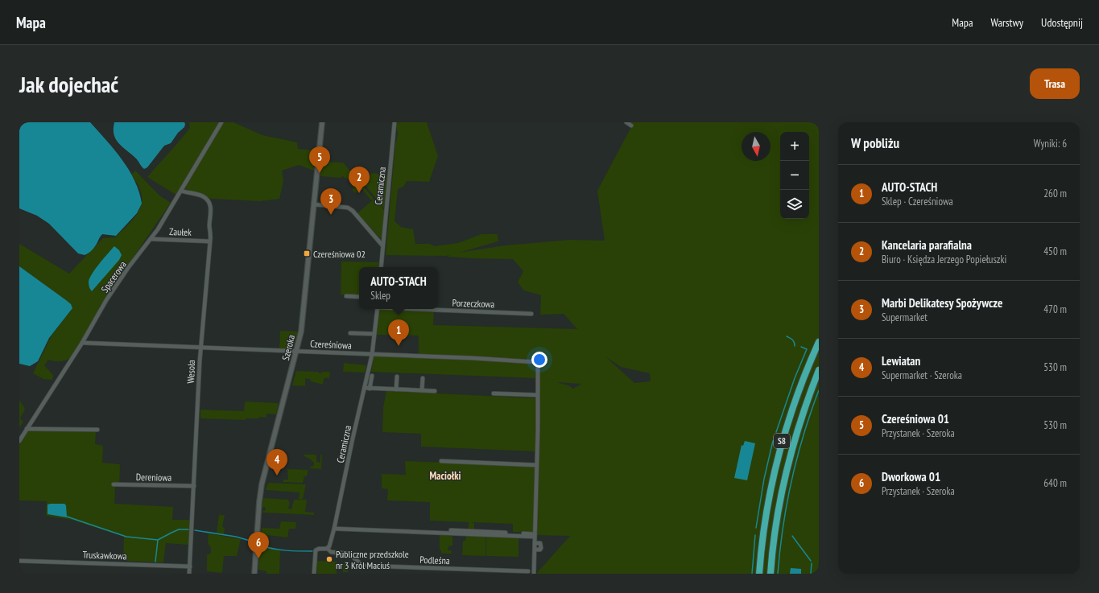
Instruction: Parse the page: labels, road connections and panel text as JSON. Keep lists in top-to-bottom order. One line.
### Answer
{"streets":{"highway":["S8"],"street":["Ceramiczna","Zaułek","Spacerowa","Porzeczkowa","Czereśniowa","Szeroka","Wesoła","Dereniowa","Truskawkowa","Podleśna"]},"crossings":[["Ceramiczna","Czereśniowa"],["Ceramiczna","Podleśna"],["Zaułek","Spacerowa"],["Zaułek","Wesoła"],["Spacerowa","Czereśniowa"],["Spacerowa","Wesoła"],["Czereśniowa","Szeroka"],["Czereśniowa","Wesoła"],["Wesoła","Dereniowa"],["Wesoła","Truskawkowa"]],"districts":["Maciołki"],"places":{"transit":["Czereśniowa 02"],"other":["Publiczne przedszkole nr 3 Król Maciuś"]},"north":"bottom","page":{"header":"Mapa","nav":["Mapa","Warstwy","Udostępnij"],"buttons":"Trasa","title":"Jak dojechać","heading":["W pobliżu","Wyniki: 6"],"map_buttons":["+","−"],"pins":["5","2","3","1","4","6"],"list":[{"mark":"1","name":"AUTO-STACH","note":"Sklep · Czereśniowa","value":"260 m"},{"mark":"2","name":"Kancelaria parafialna","note":"Biuro · Księdza Jerzego Popiełuszki","value":"450 m"},{"mark":"3","name":"Marbi Delikatesy Spożywcze","note":"Supermarket","value":"470 m"},{"mark":"4","name":"Lewiatan","note":"Supermarket · Szeroka","value":"530 m"},{"mark":"5","name":"Czereśniowa 01","note":"Przystanek · Szeroka","value":"530 m"},{"mark":"6","name":"Dworkowa 01","note":"Przystanek · Szeroka","value":"640 m"}],"popup":["AUTO-STACH","Sklep"]}}
